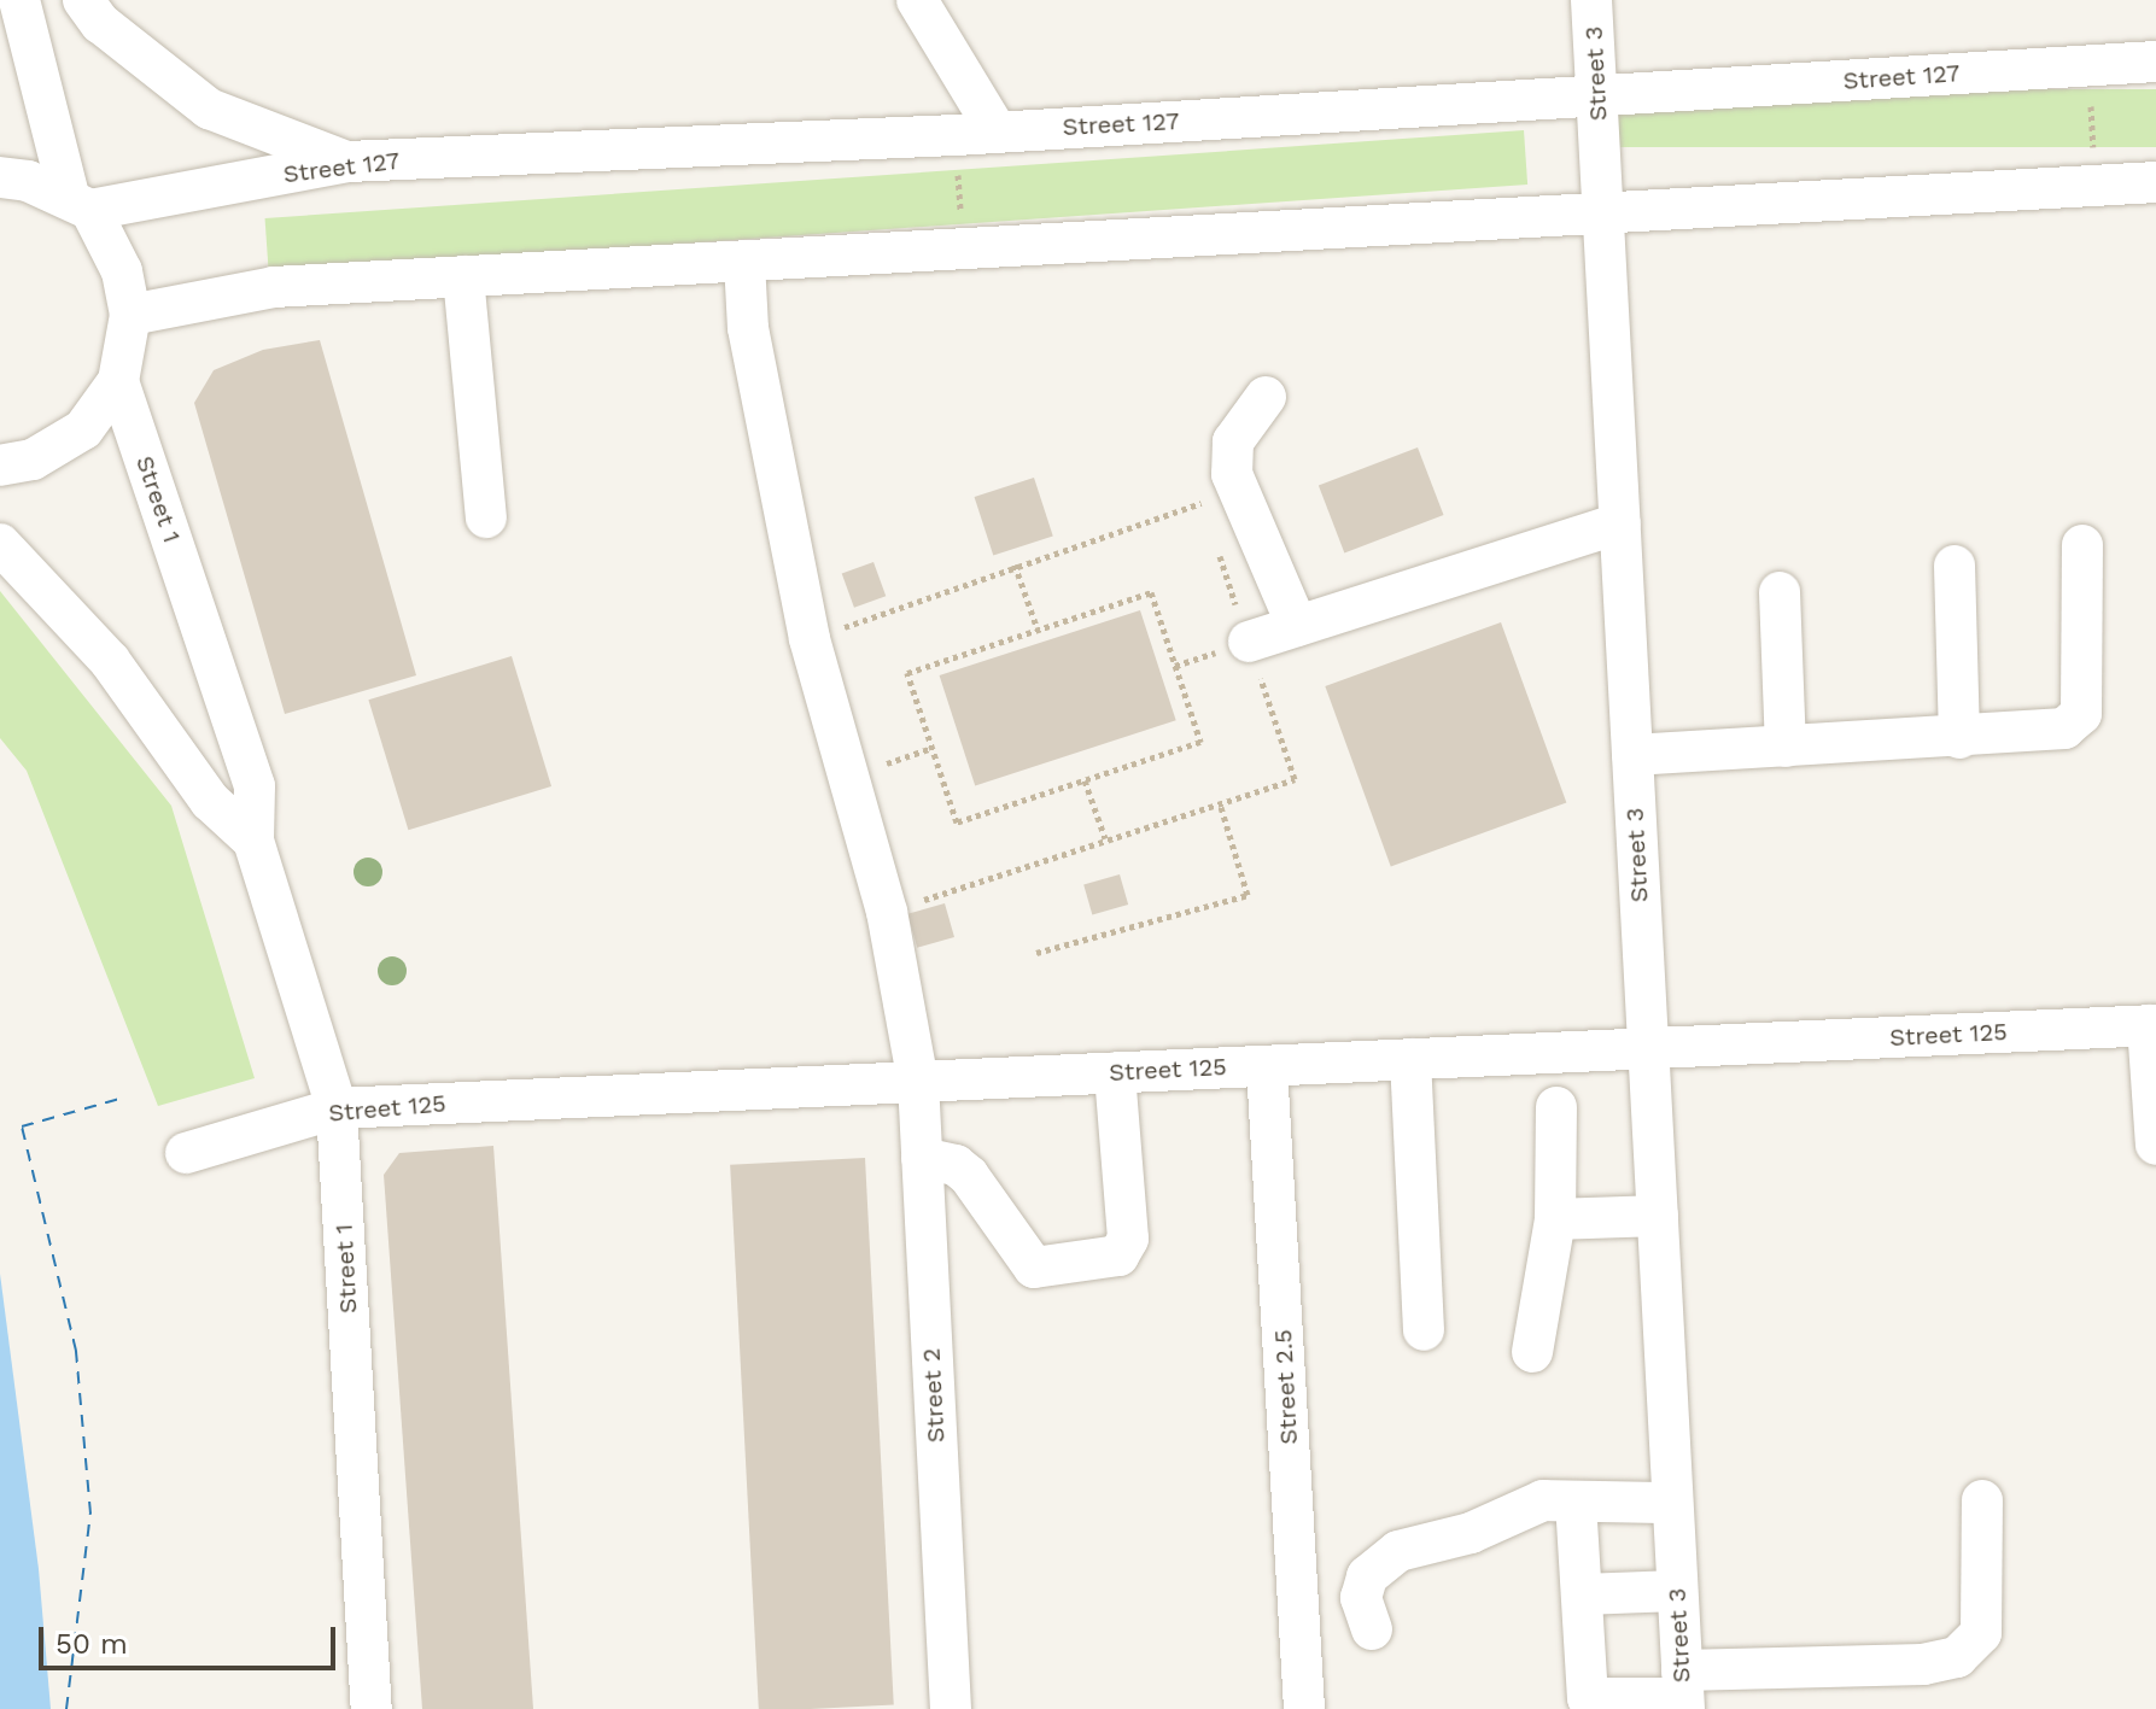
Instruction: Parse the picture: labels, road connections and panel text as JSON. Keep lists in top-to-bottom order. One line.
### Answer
{"streets":{"street":["Street 3","Street 127","Street 1","Street 125","Street 2.5","Street 2"]},"crossings":[["Street 3","Street 127"],["Street 3","Street 125"],["Street 1","Street 125"],["Street 125","Street 2.5"],["Street 125","Street 2"]],"scale_bar":"50 m"}
